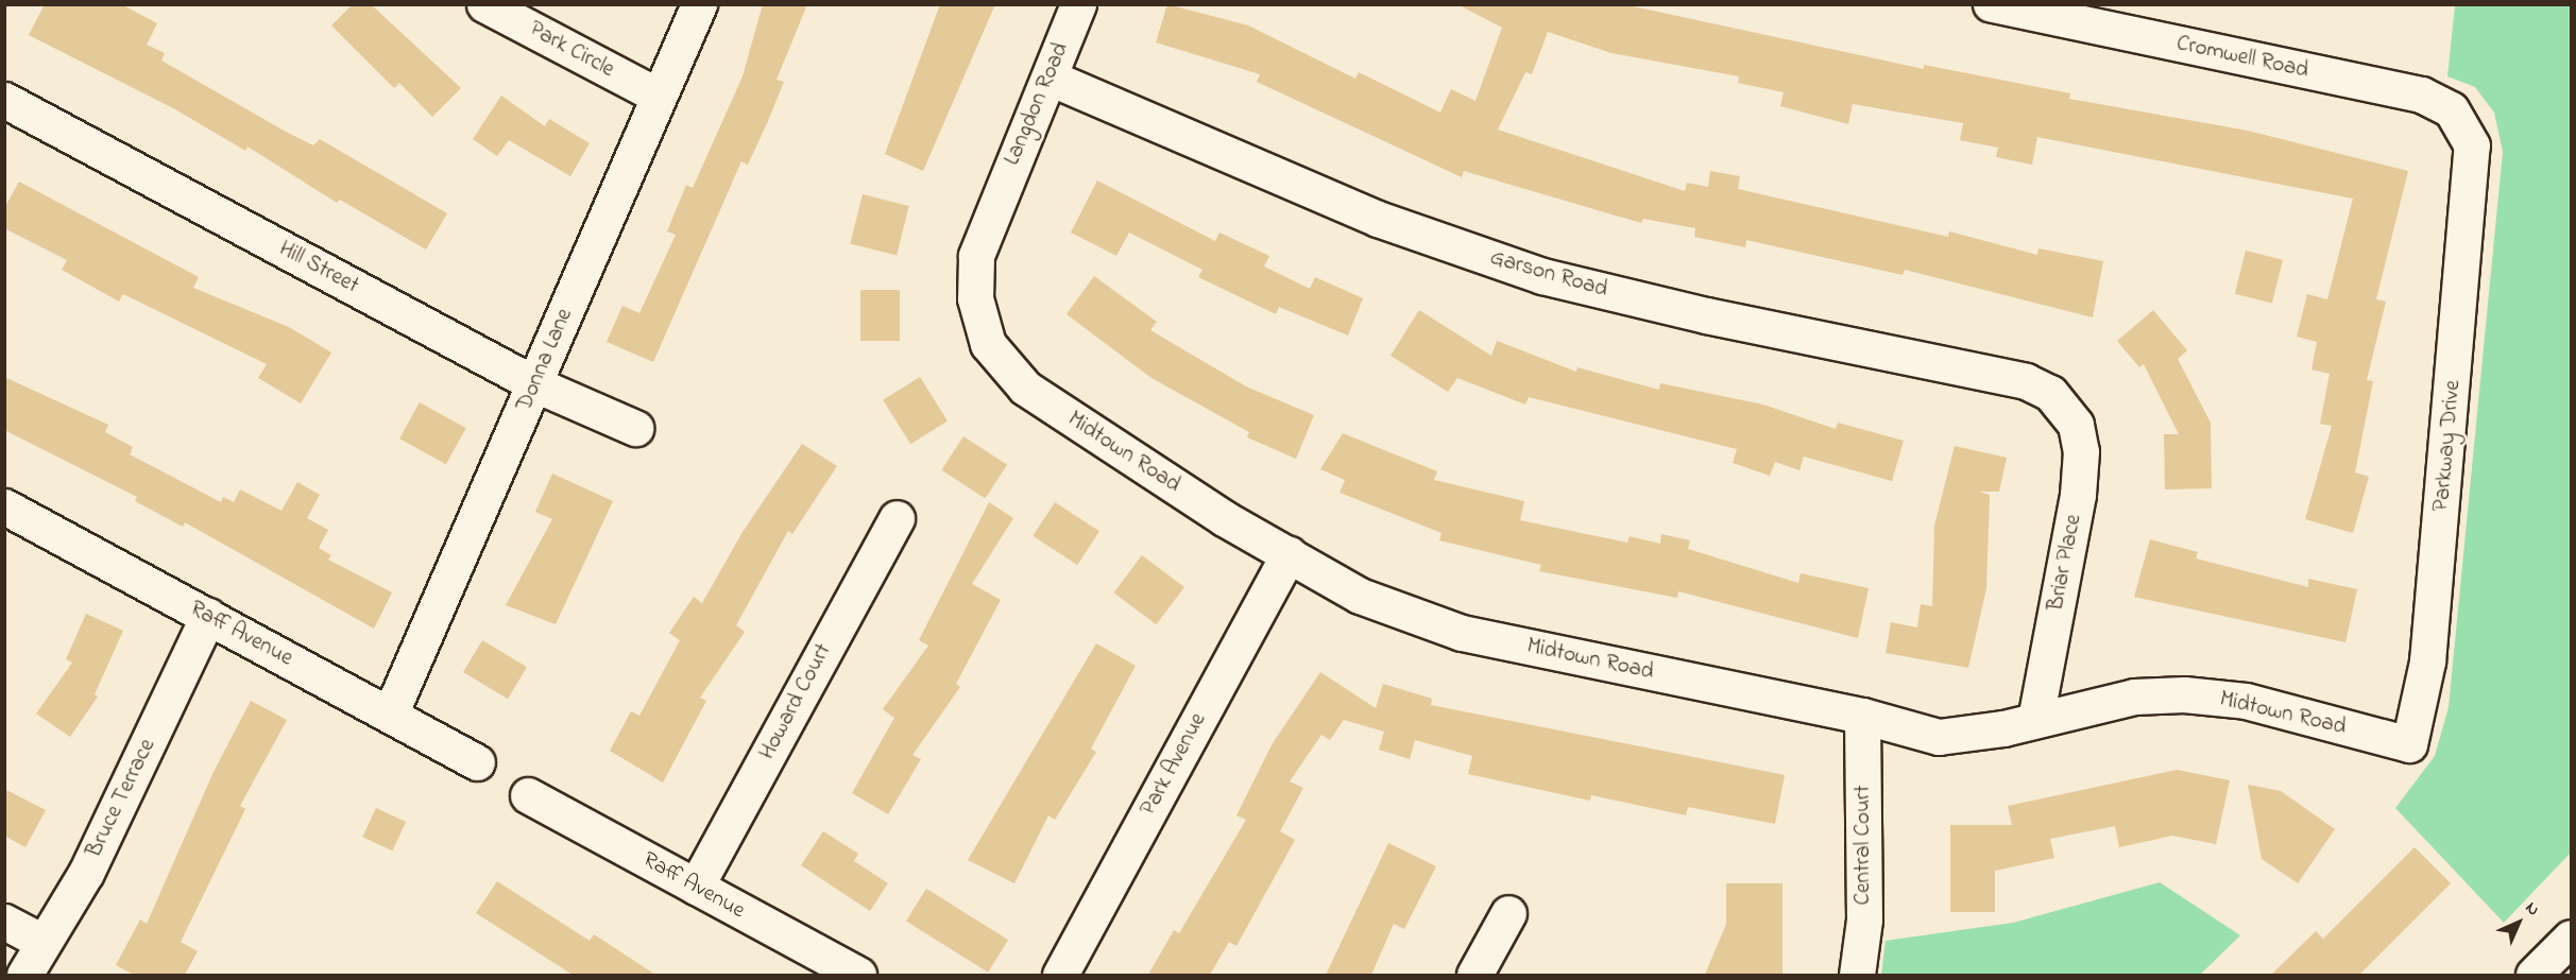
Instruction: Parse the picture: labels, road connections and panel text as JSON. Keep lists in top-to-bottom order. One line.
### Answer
{"streets":{"street":["Park Circle","Cromwell Road","Langdon Road","Hill Street","Garson Road","Donna Lane","Parkway Drive","Midtown Road","Briar Place","Raff Avenue","Howard Court","Park Avenue","Bruce Terrace","Central Court"]},"crossings":[["Park Circle","Donna Lane"],["Cromwell Road","Parkway Drive"],["Langdon Road","Garson Road"],["Langdon Road","Midtown Road"],["Hill Street","Donna Lane"],["Garson Road","Briar Place"],["Donna Lane","Raff Avenue"],["Parkway Drive","Midtown Road"],["Midtown Road","Briar Place"],["Midtown Road","Park Avenue"],["Midtown Road","Central Court"],["Raff Avenue","Howard Court"],["Raff Avenue","Bruce Terrace"]],"north":"top right"}
